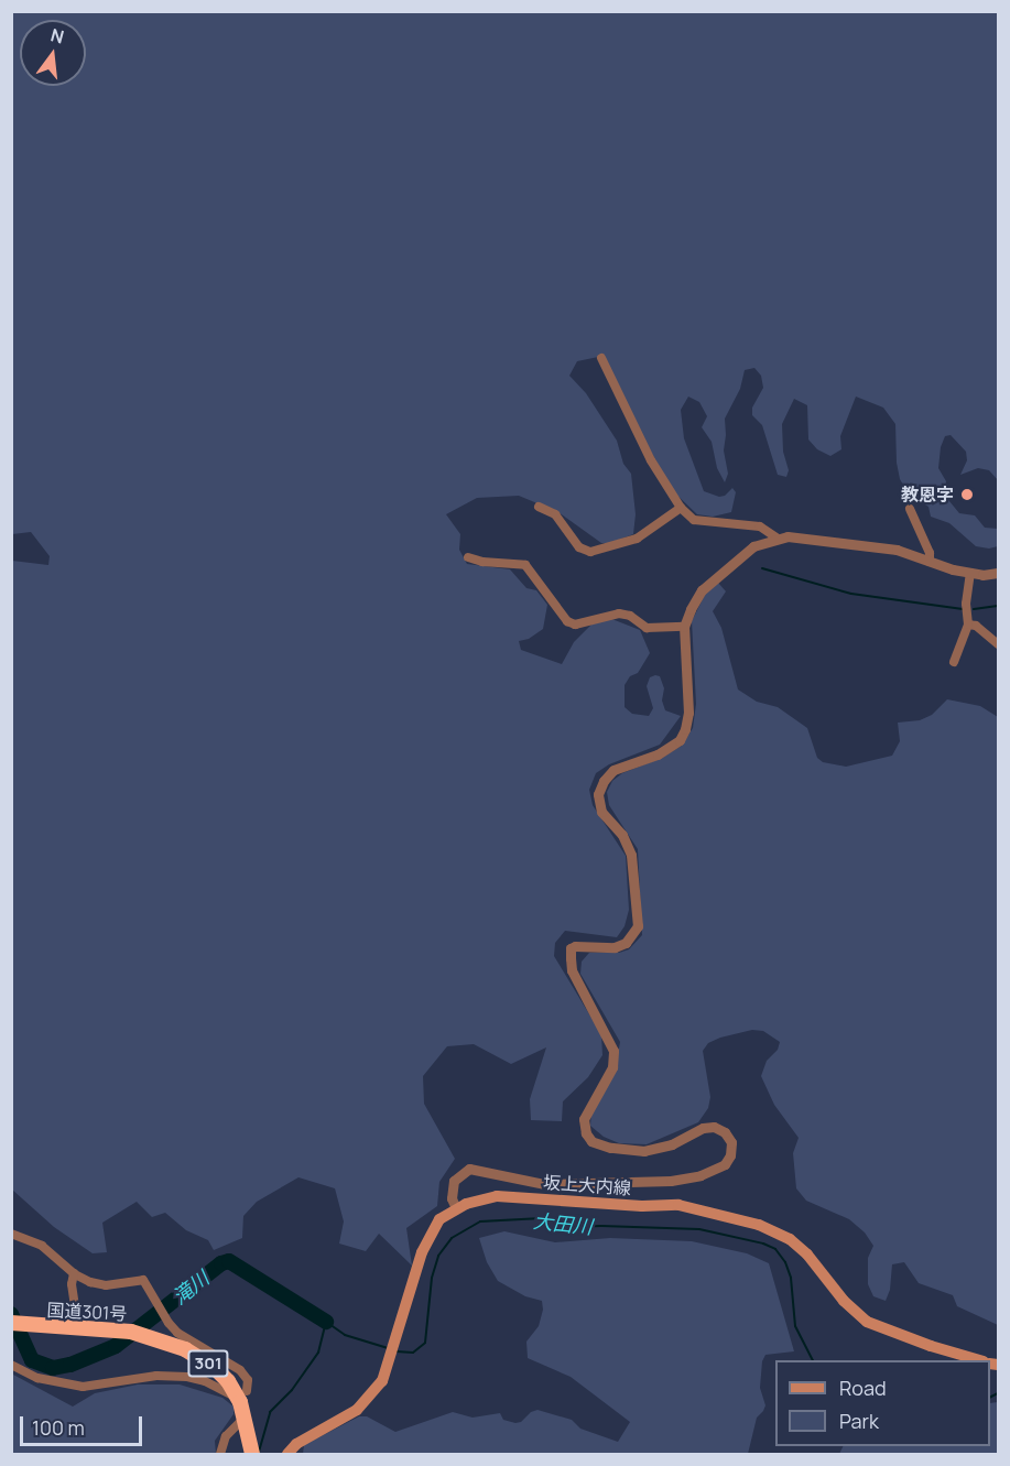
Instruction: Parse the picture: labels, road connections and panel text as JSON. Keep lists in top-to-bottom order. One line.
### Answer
{"streets":{"highway":["国道301号","301"],"main road":["坂上大内線"]},"water":["大田川","滝川"],"places":["教恩字"],"legend":["Road","Park"],"scale_bar":"100 m","north":"top"}
